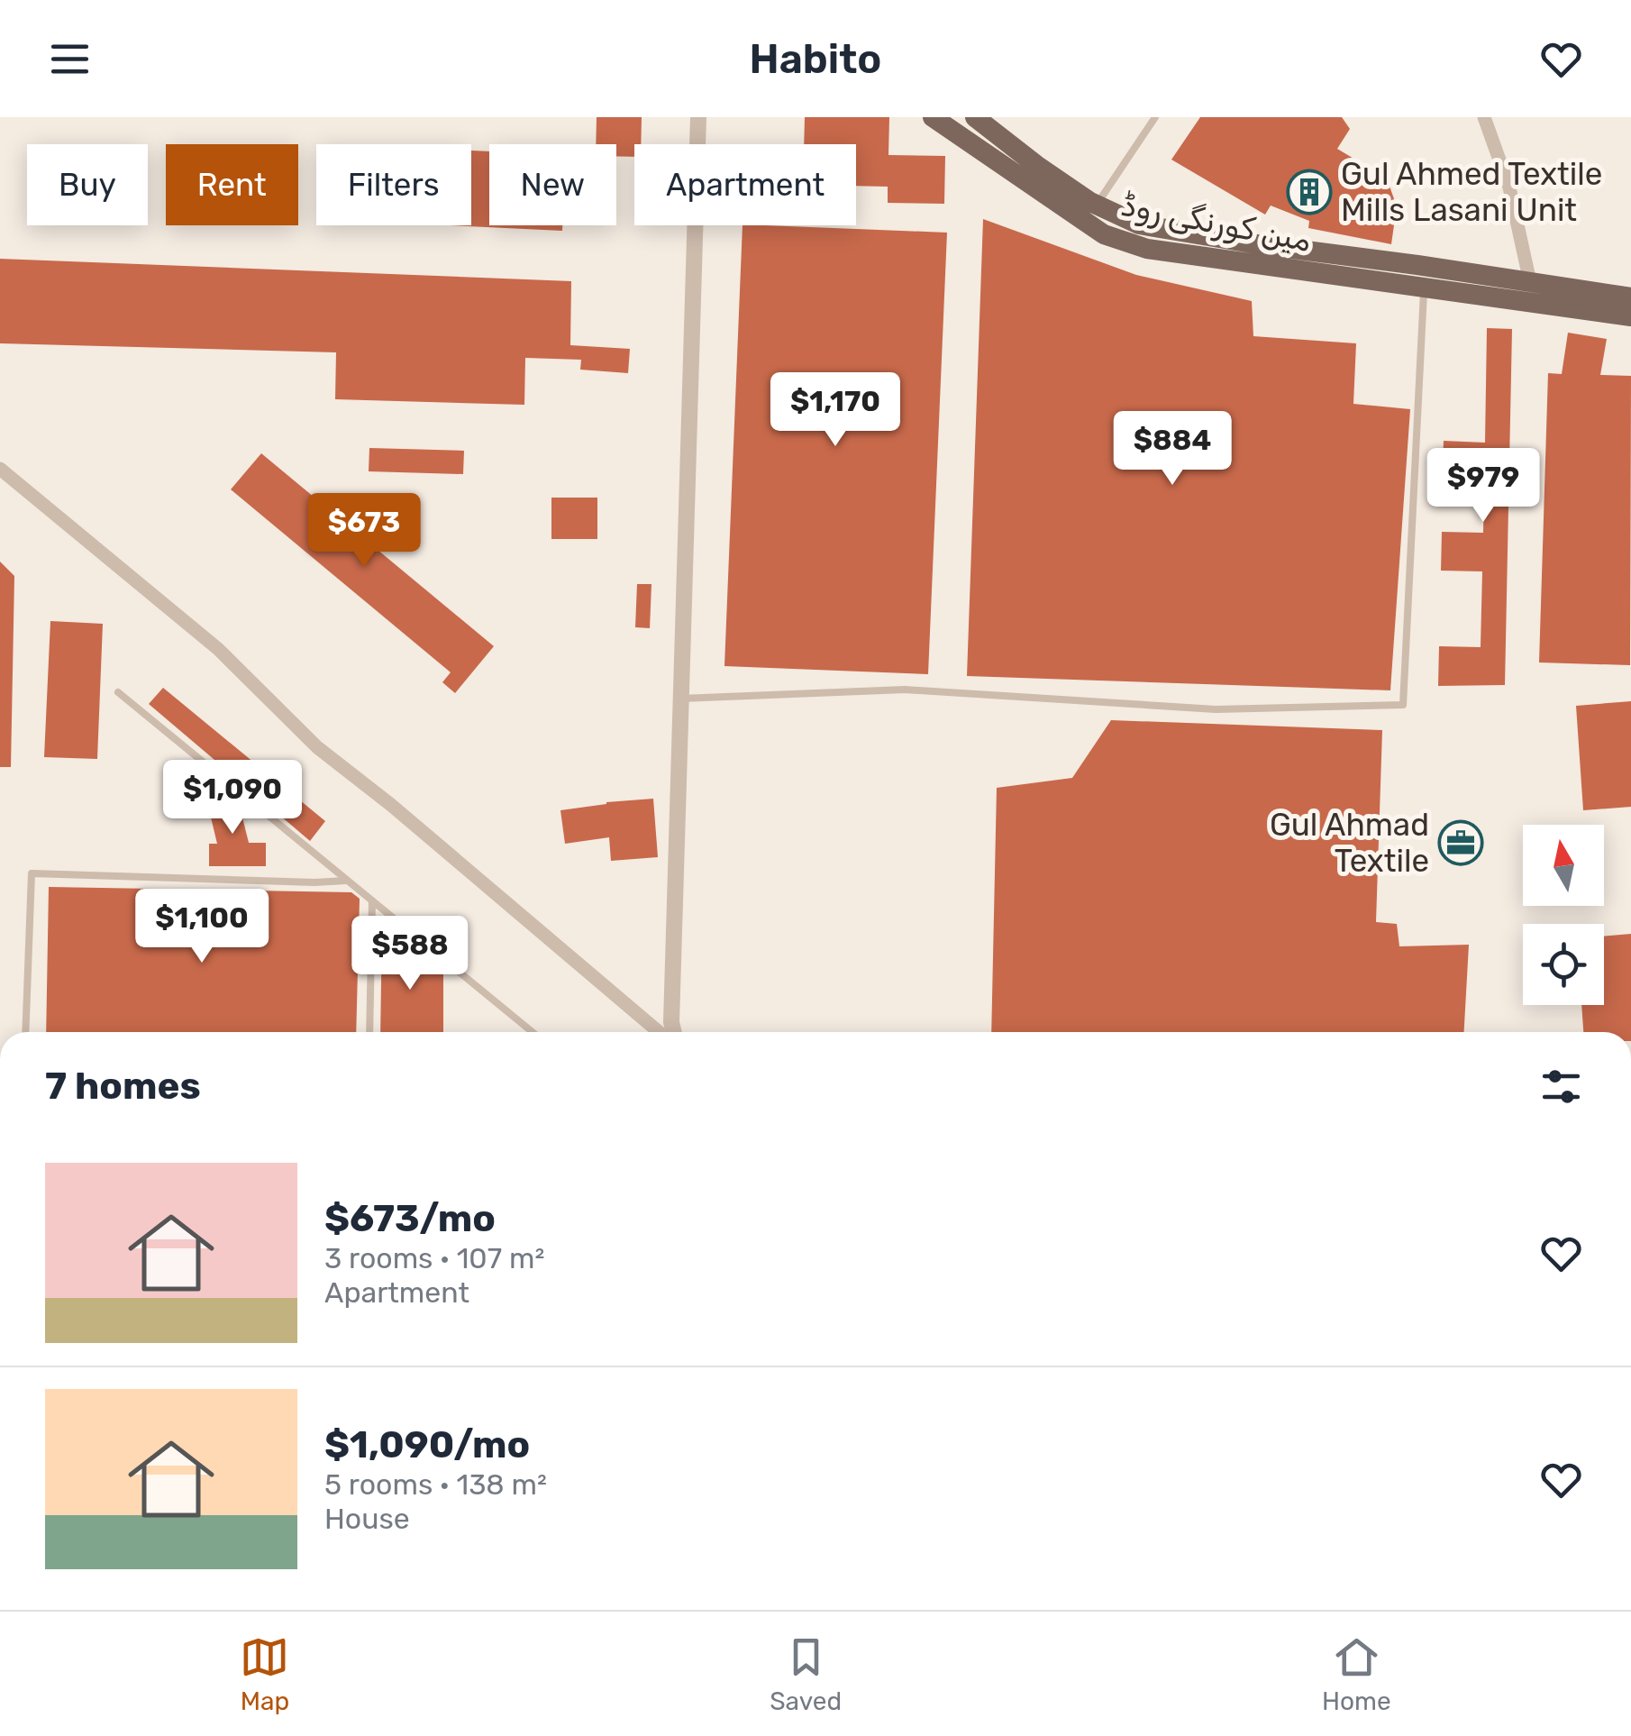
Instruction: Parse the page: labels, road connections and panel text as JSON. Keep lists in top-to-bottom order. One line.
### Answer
{"streets":{"main road":["مین کورنگی روڈ"]},"places":{"building":["Gul Ahmed Textile Mills Lasani Unit"],"office":["Gul Ahmad Textile"]},"north":"top","page":{"header":"Habito","chip":["Buy","Rent","Filters","New","Apartment"],"price":["$1,170","$884","$979","$673","$1,090","$1,100","$588"],"heading":"7 homes","list":[{"name":"$673/mo","note":"3 rooms · 107 m² · Apartment"},{"name":"$1,090/mo","note":"5 rooms · 138 m² · House"}],"tabs":["Map","Saved","Home"]}}
